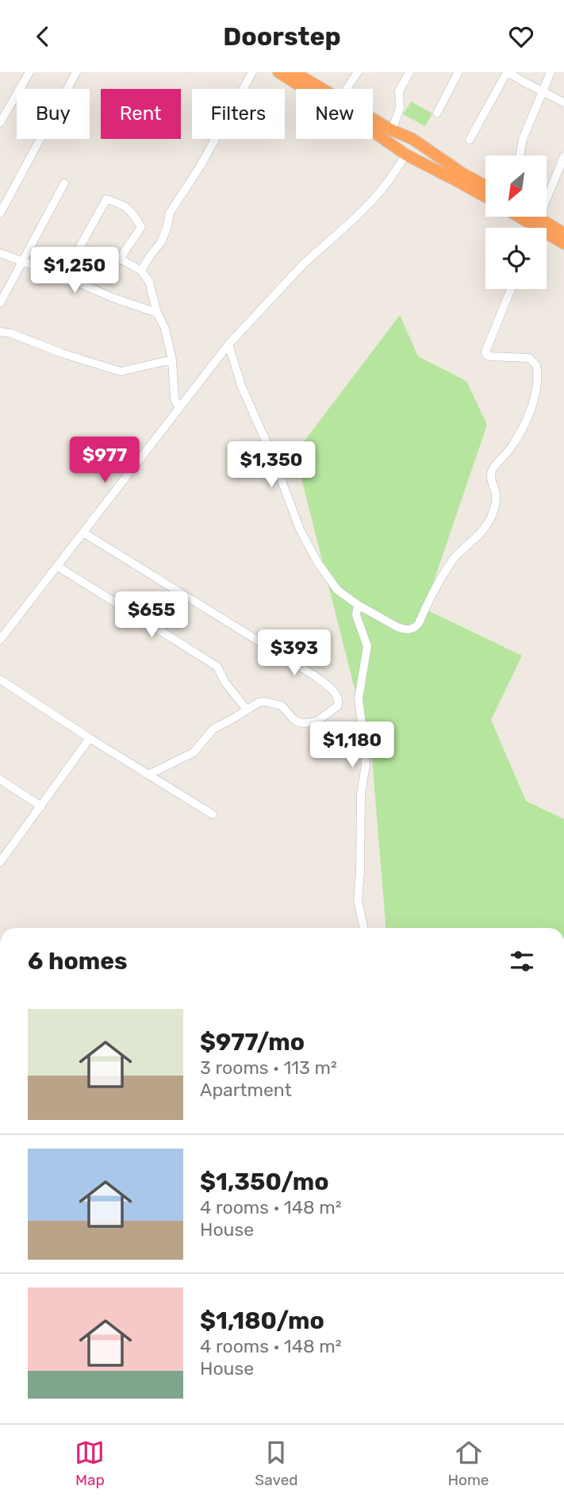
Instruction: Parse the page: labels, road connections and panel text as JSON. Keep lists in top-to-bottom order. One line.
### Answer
{"north":"bottom left","page":{"header":"Doorstep","chip":["Buy","Rent","Filters","New"],"price":["$1,250","$977","$1,350","$655","$393","$1,180"],"heading":"6 homes","list":[{"name":"$977/mo","note":"3 rooms · 113 m² · Apartment"},{"name":"$1,350/mo","note":"4 rooms · 148 m² · House"},{"name":"$1,180/mo","note":"4 rooms · 148 m² · House"}],"tabs":["Map","Saved","Home"]}}
